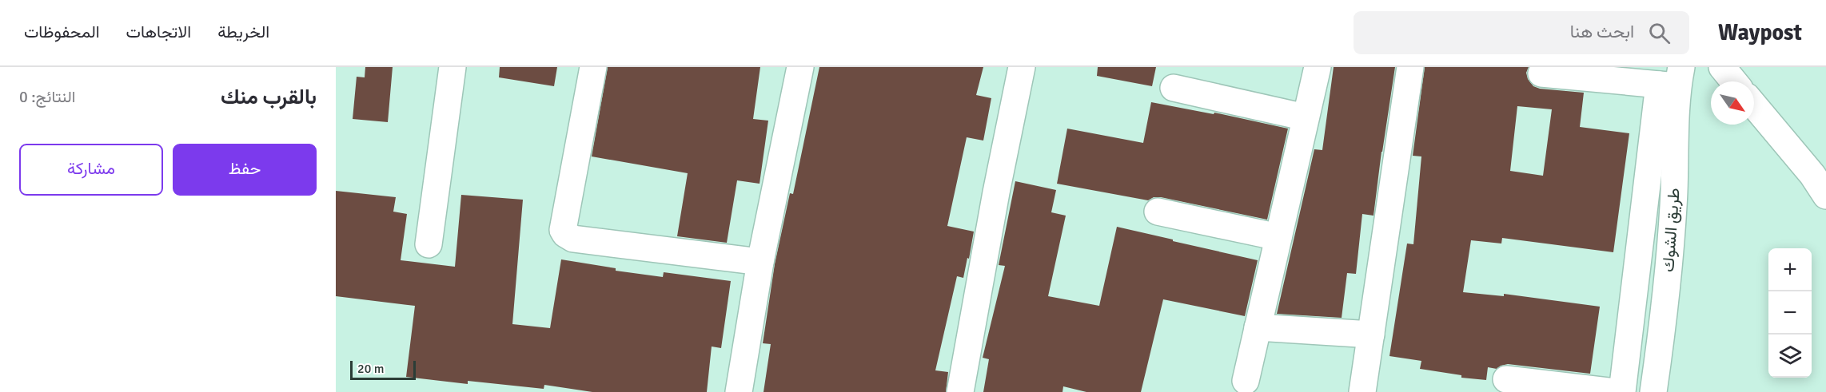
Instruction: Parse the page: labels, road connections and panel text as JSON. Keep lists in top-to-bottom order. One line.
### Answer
{"streets":{"street":["طريق الشوك"]},"scale_bar":"20 m","north":"bottom right","page":{"header":"Waypost","search":"ابحث هنا","nav":["الخريطة","الاتجاهات","المحفوظات"],"heading":["بالقرب منك","النتائج: 0"],"buttons":["حفظ","مشاركة"],"map_buttons":["+","−"],"scale":"20 m"}}
